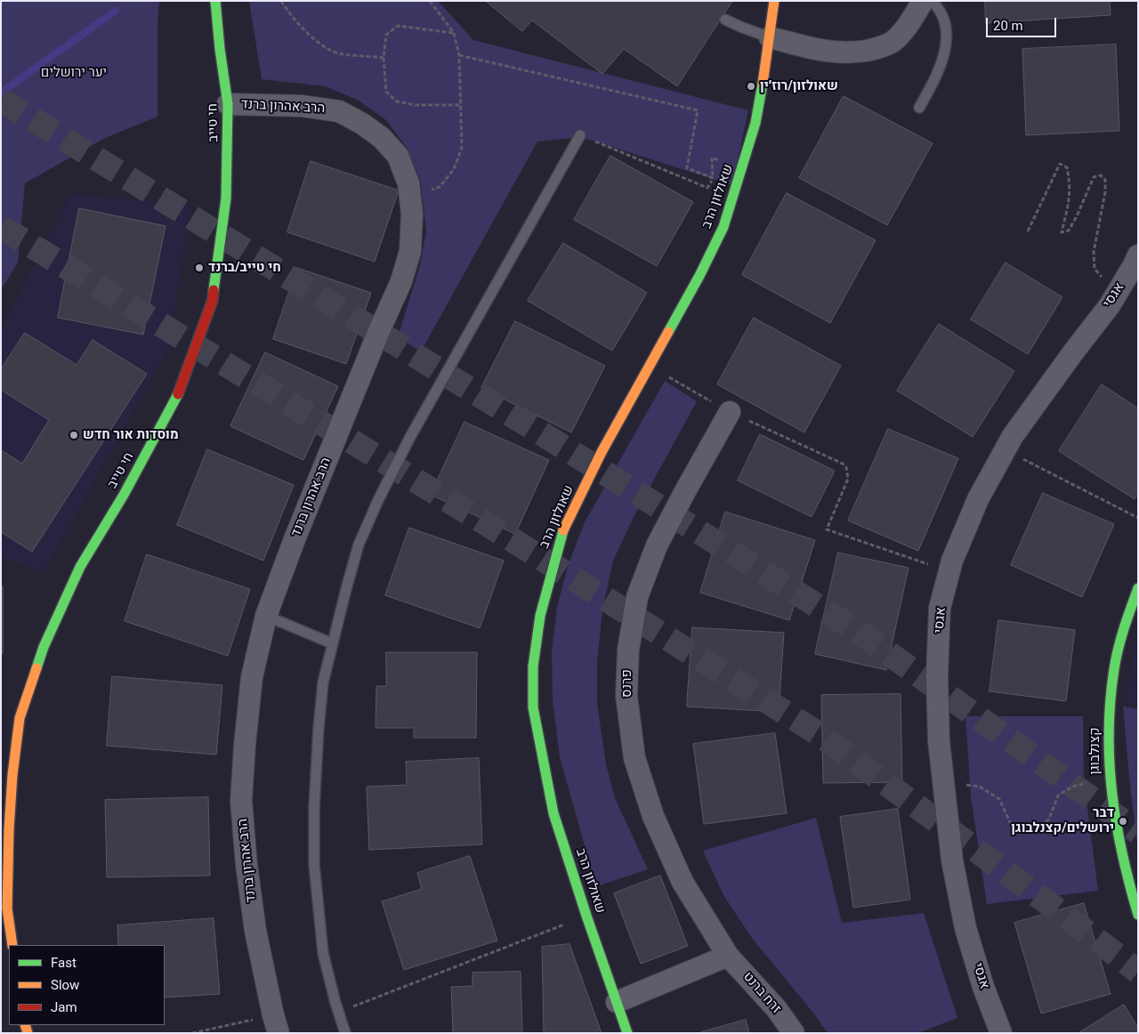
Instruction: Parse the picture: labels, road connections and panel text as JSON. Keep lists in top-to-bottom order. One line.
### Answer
{"streets":{"street":["הרב אהרון ברנד","חי טייב","שאולזון הרב","אגסי","פרנס","קצנלבוגן","זרח ברנט"]},"crossings":[["הרב אהרון ברנד","חי טייב"],["פרנס","זרח ברנט"]],"parks":["יער ירושלים"],"places":["שאולזון/רוז׳ין","חי טייב/ברנד","מוסדות אור חדש","דבר ירושלים/קצנלבוגן"],"legend":["Fast","Slow","Jam"],"scale_bar":"20 m"}
